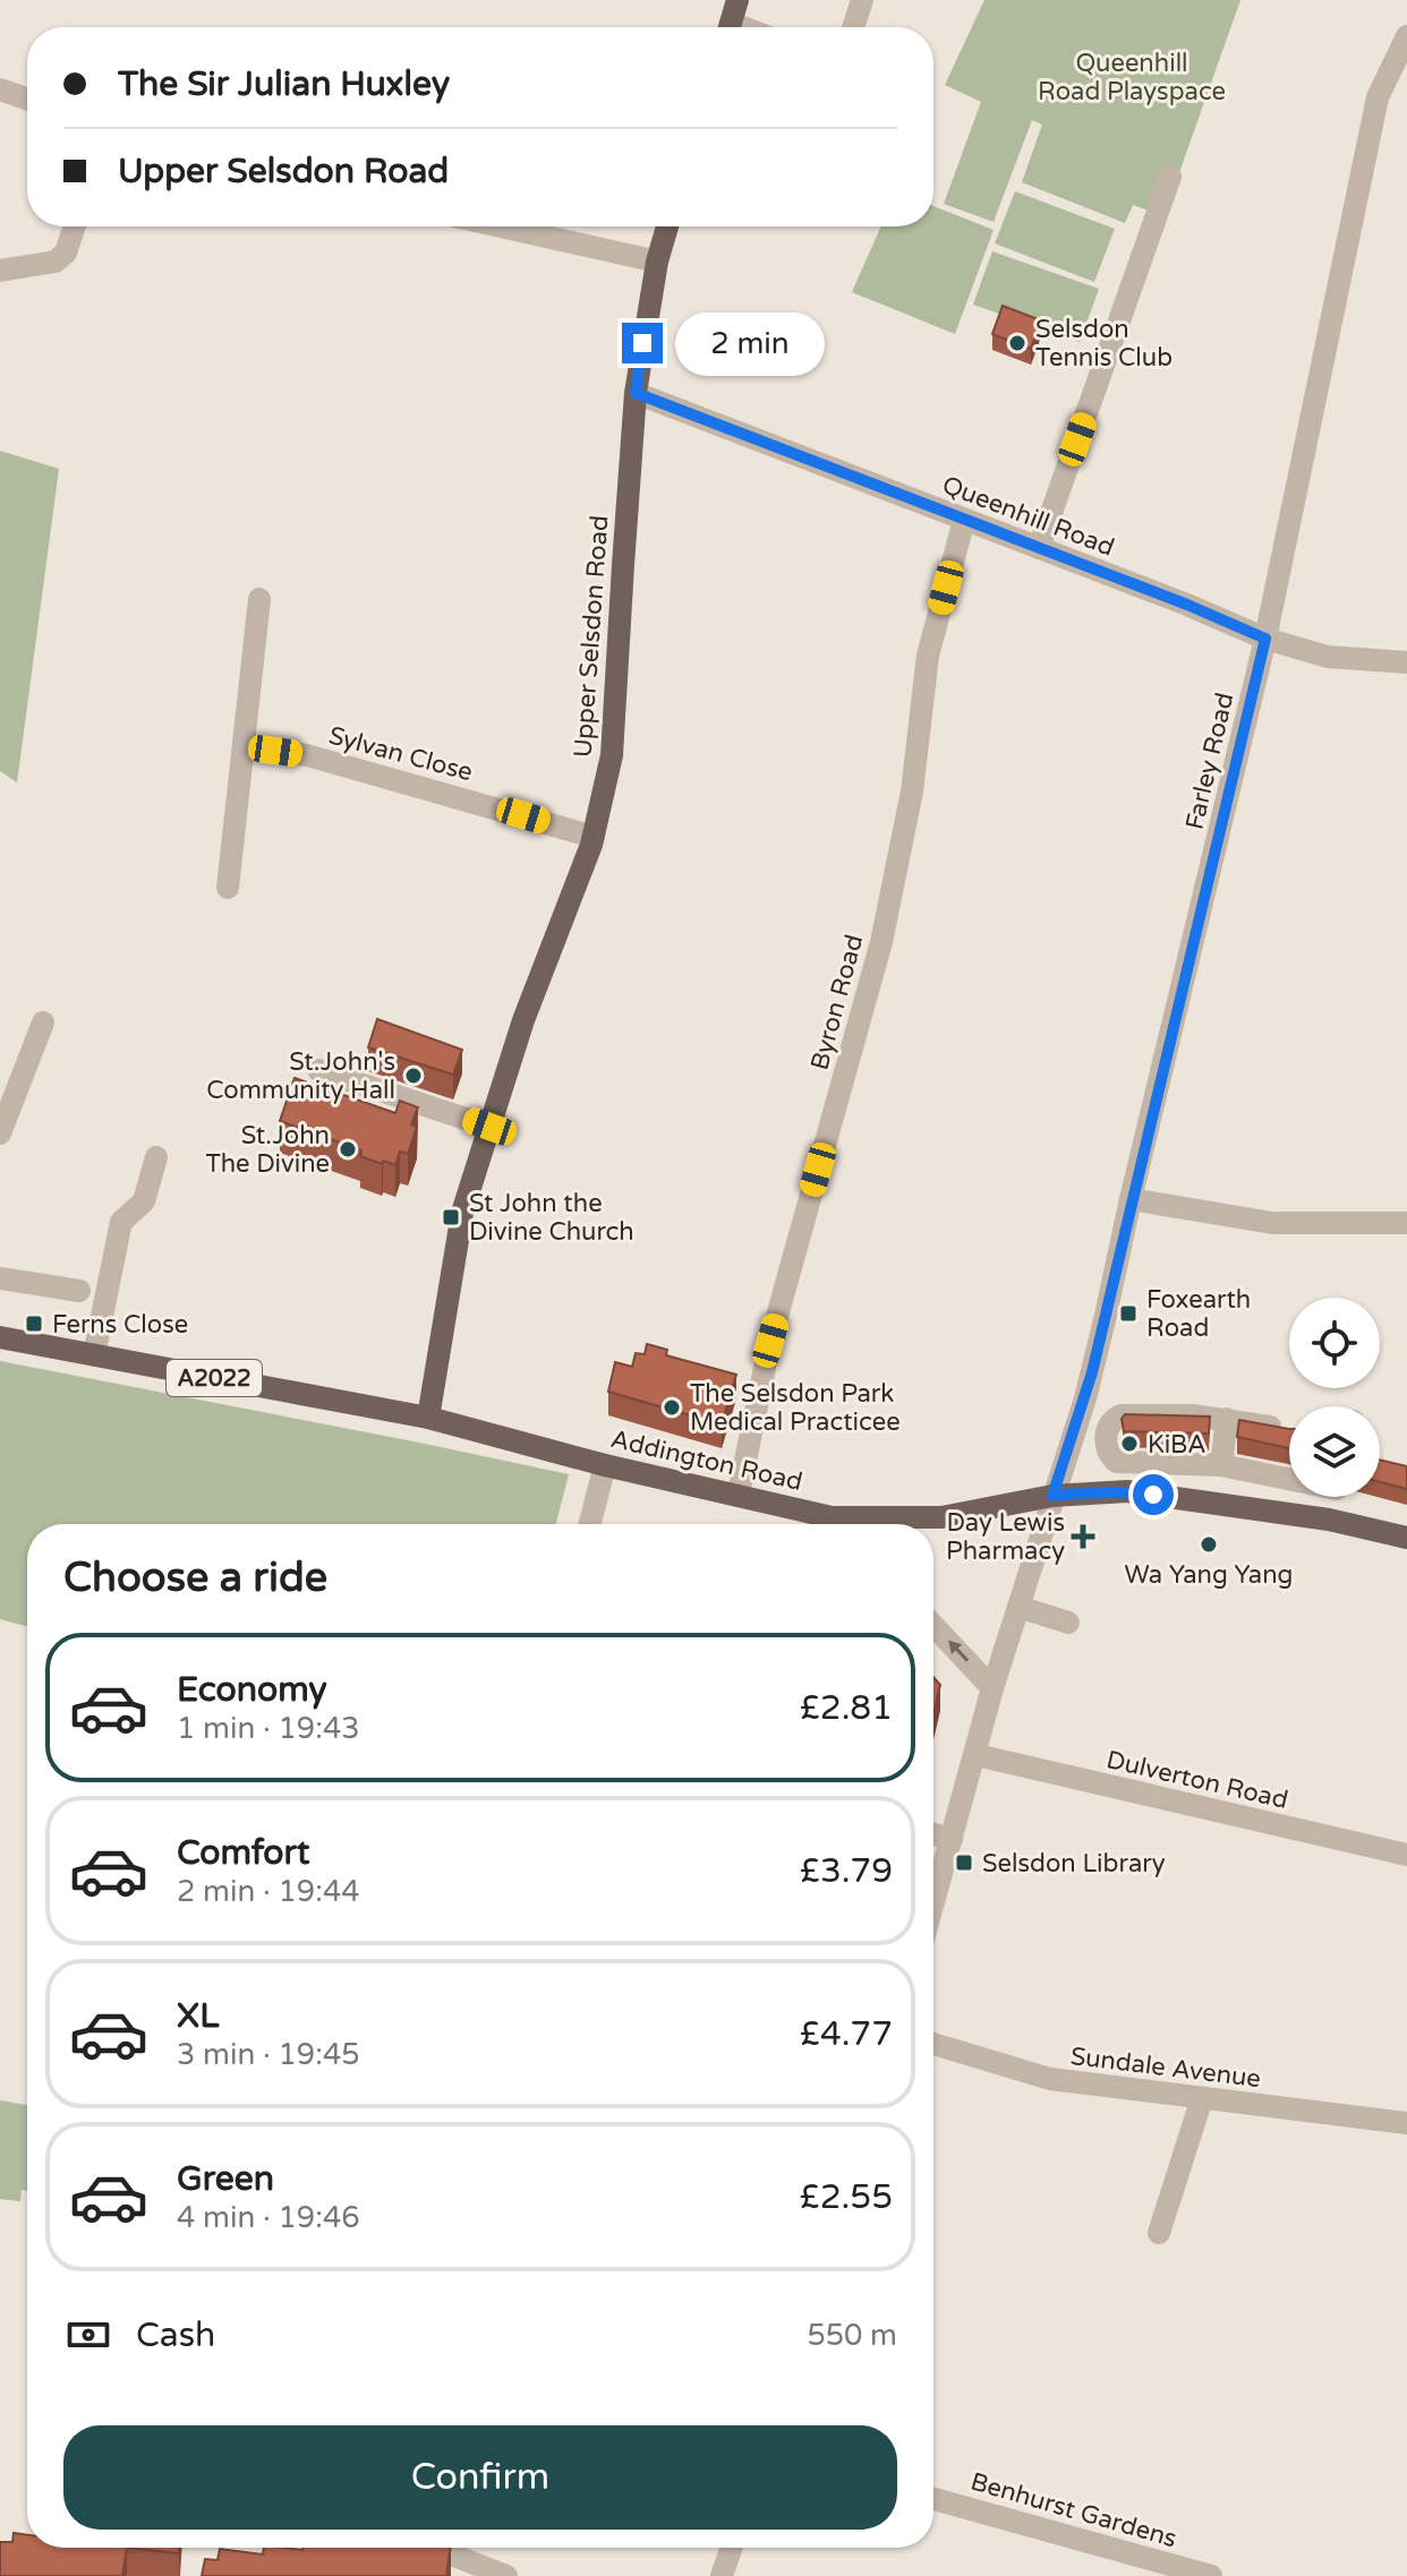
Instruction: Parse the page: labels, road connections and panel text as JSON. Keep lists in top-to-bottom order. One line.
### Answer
{"streets":{"main road":["Upper Selsdon Road","A2022","Addington Road"],"street":["Queenhill Road","Sylvan Close","Farley Road","Byron Road","Dulverton Road","Sundale Avenue","Benhurst Gardens"]},"crossings":[["Queenhill Road","Upper Selsdon Road"],["Queenhill Road","Farley Road"],["Queenhill Road","Byron Road"],["Upper Selsdon Road","Sylvan Close"],["Upper Selsdon Road","Addington Road"],["Farley Road","Addington Road"],["Farley Road","Dulverton Road"],["Byron Road","Addington Road"]],"parks":["Queenhill Road Playspace"],"places":{"other":["Selsdon Tennis Club","St.John's Community Hall","St.John The Divine","The Selsdon Park Medical Practicee","KiBA","Wa Yang Yang"],"transit":["St John the Divine Church","Foxearth Road","Ferns Close","Selsdon Library"],"health":["Day Lewis Pharmacy"]},"page":{"banner":["The Sir Julian Huxley","Upper Selsdon Road"],"bubble":"2 min","heading":"Choose a ride","list":[{"name":"Economy","note":"1 min · 19:43","value":"£2.81"},{"name":"Comfort","note":"2 min · 19:44","value":"£3.79"},{"name":"XL","note":"3 min · 19:45","value":"£4.77"},{"name":"Green","note":"4 min · 19:46","value":"£2.55"}],"pay":["Cash","550 m"],"buttons":"Confirm"}}
